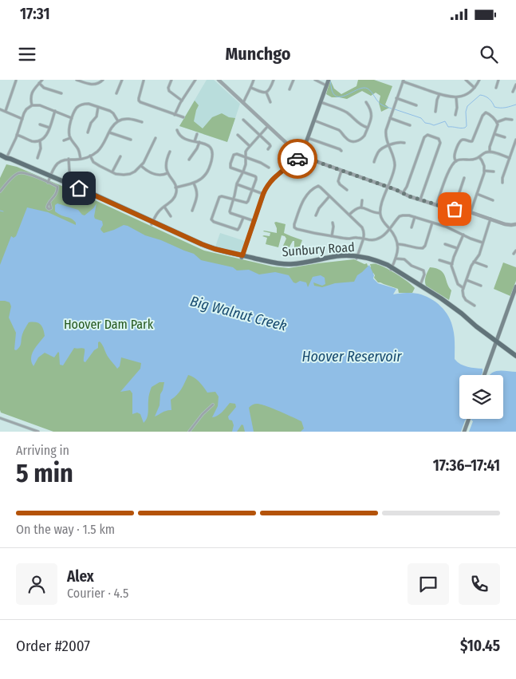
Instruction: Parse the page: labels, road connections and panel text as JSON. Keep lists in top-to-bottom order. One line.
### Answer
{"streets":{"main road":["Sunbury Road"]},"water":["Big Walnut Creek","Hoover Reservoir"],"parks":["Hoover Dam Park"],"page":{"status":"17:31","header":"Munchgo","heading":["5 min","Arriving in","17:36–17:41"],"panel":["Alex","Courier · 4.5","Order #2007","$10.45"],"bar":"On the way · 1.5 km"}}
